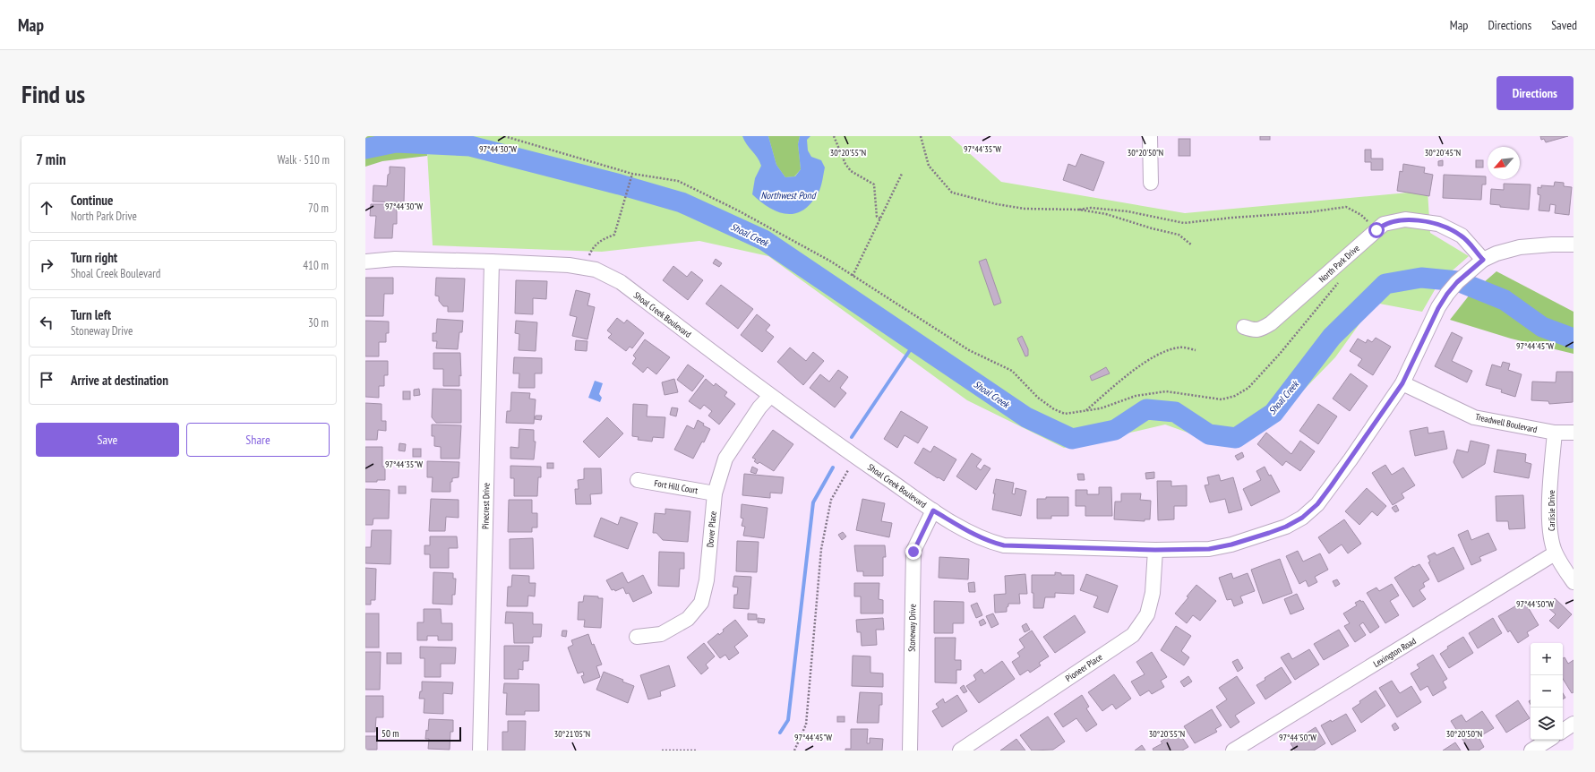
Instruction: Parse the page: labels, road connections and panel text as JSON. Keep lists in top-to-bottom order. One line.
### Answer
{"streets":{"street":["North Park Drive","Shoal Creek Boulevard","Treadwell Boulevard","Fort Hill Court","Pinecrest Drive","Carlisle Drive","Dover Place","Stoneway Drive","Lexington Road","Pioneer Place"]},"crossings":[["North Park Drive","Shoal Creek Boulevard"],["Shoal Creek Boulevard","Treadwell Boulevard"],["Shoal Creek Boulevard","Pinecrest Drive"],["Shoal Creek Boulevard","Dover Place"],["Shoal Creek Boulevard","Stoneway Drive"],["Shoal Creek Boulevard","Pioneer Place"],["Treadwell Boulevard","Carlisle Drive"],["Fort Hill Court","Dover Place"],["Carlisle Drive","Lexington Road"]],"water":["Northwest Pond","Shoal Creek"],"scale_bar":"50 m","north":"bottom left","page":{"header":"Map","nav":["Map","Directions","Saved"],"buttons":["Directions",["Save","Share"]],"title":"Find us","heading":["7 min","Walk · 510 m"],"list":[["Continue","North Park Drive","70 m"],["Turn right","Shoal Creek Boulevard","410 m"],["Turn left","Stoneway Drive","30 m"],"Arrive at destination"],"map_buttons":["+","−"],"scale":"50 m"},"coordinates":["97°44'30\"W","97°44'35\"W","30°20'50\"N","30°20'45\"N","30°20'55\"N","97°44'45\"W","97°44'50\"W","30°21'05\"N"]}
